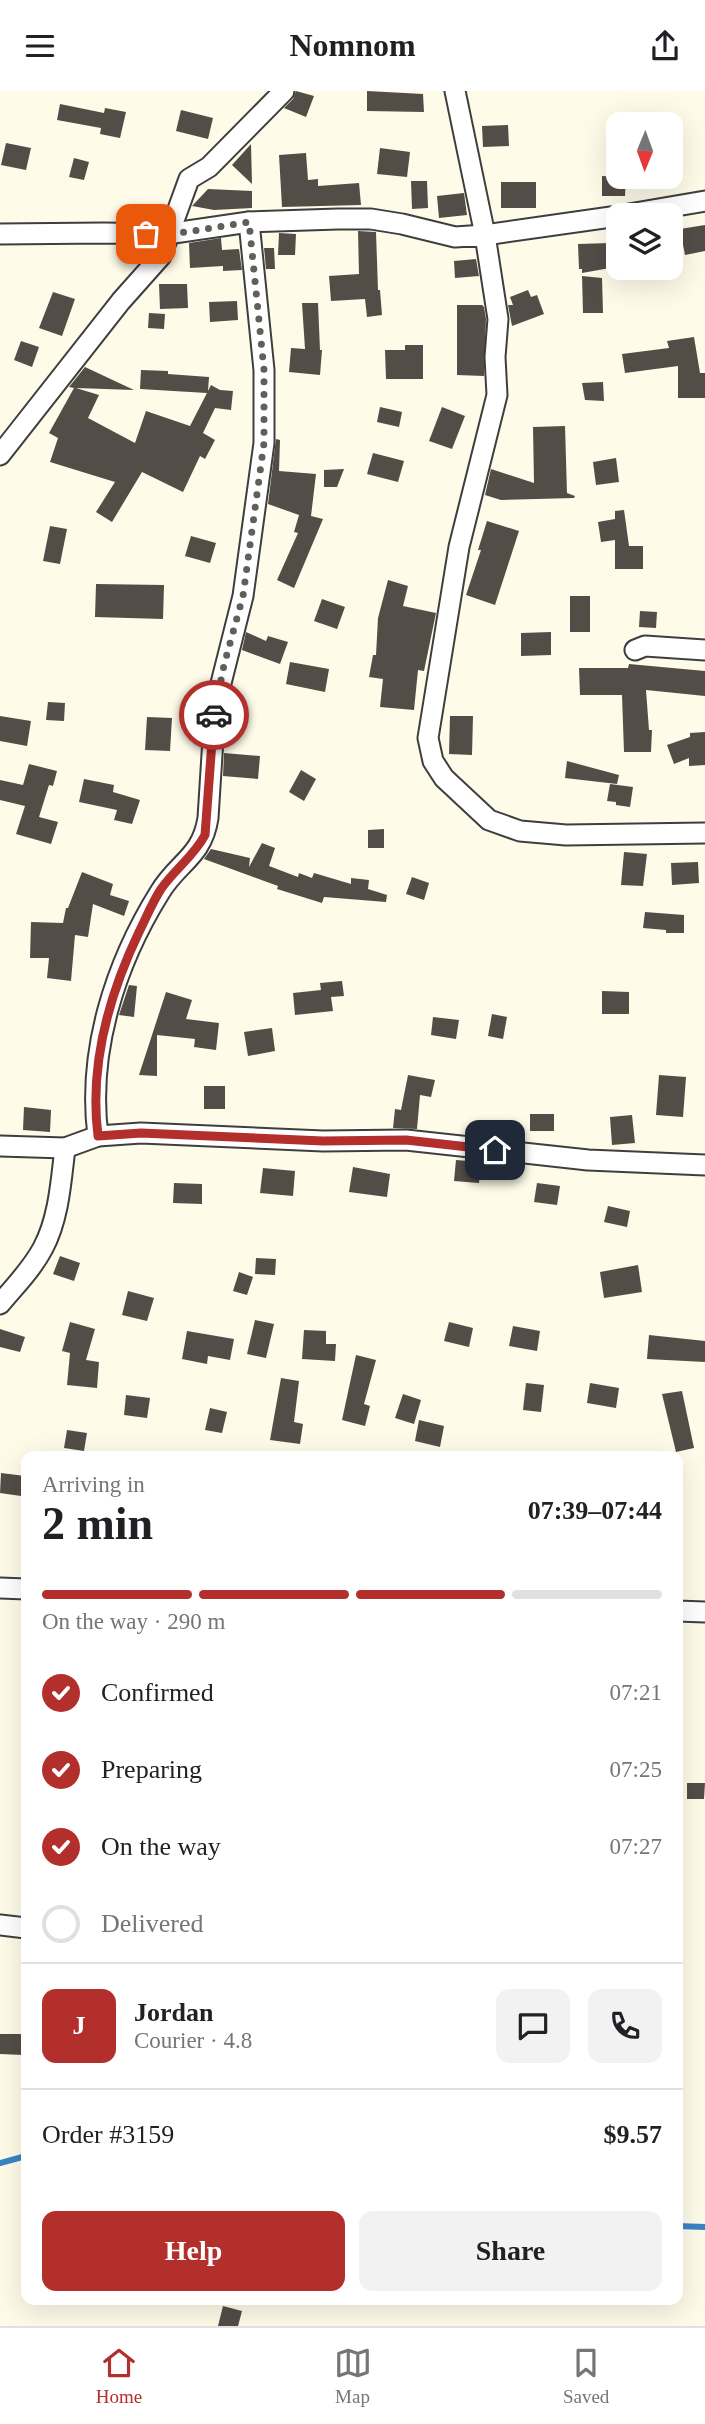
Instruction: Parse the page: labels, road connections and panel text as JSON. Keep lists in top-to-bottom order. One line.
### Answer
{"north":"bottom","page":{"header":"Nomnom","heading":["2 min","Arriving in","07:39–07:44"],"panel":["Jordan","Courier · 4.8","Order #3159","$9.57"],"bar":"On the way · 290 m","list":[["Confirmed","07:21"],["Preparing","07:25"],["On the way","07:27"],"Delivered"],"round":"J","buttons":["Help","Share"],"tabs":["Home","Map","Saved"]}}
